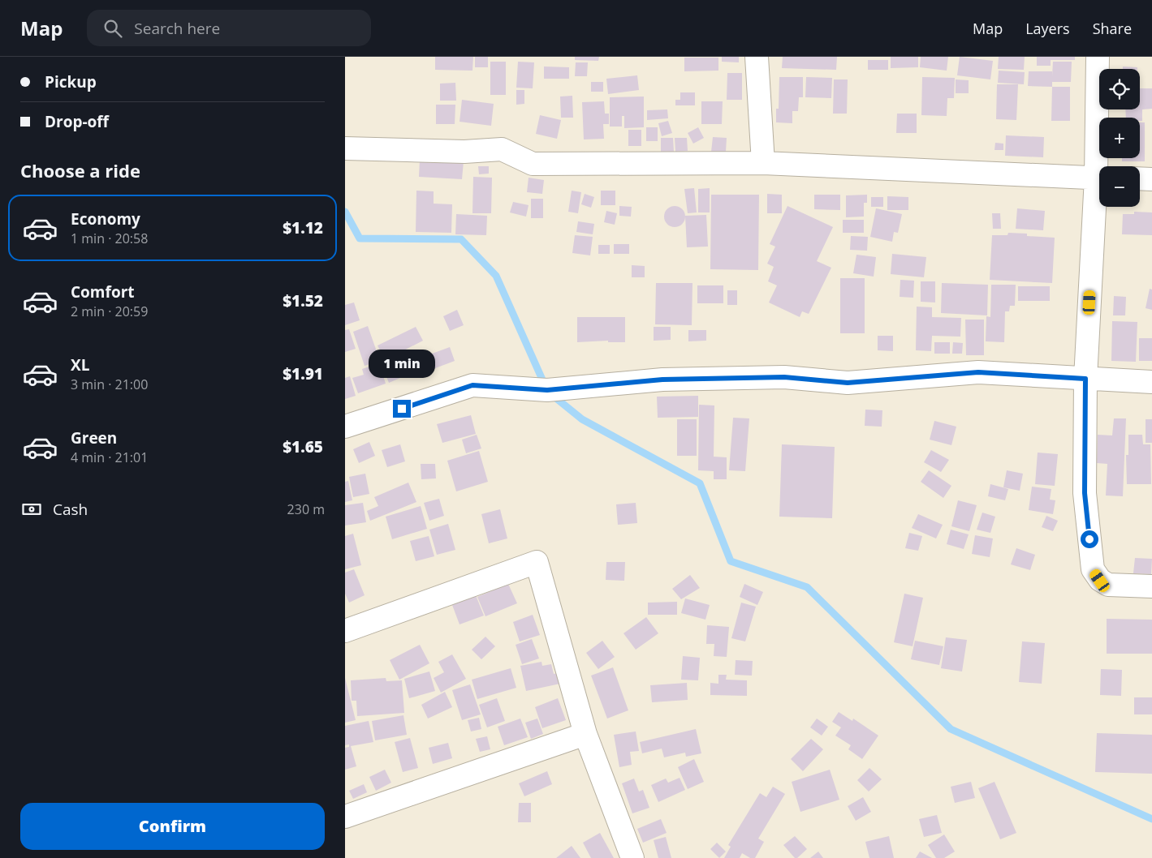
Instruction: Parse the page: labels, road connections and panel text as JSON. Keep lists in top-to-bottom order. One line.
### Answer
{"page":{"header":"Map","search":"Search here","nav":["Map","Layers","Share"],"banner":["Pickup","Drop-off"],"map_buttons":["+","−"],"heading":"Choose a ride","list":[{"name":"Economy","note":"1 min · 20:58","value":"$1.12"},{"name":"Comfort","note":"2 min · 20:59","value":"$1.52"},{"name":"XL","note":"3 min · 21:00","value":"$1.91"},{"name":"Green","note":"4 min · 21:01","value":"$1.65"}],"bubble":"1 min","pay":["Cash","230 m"],"buttons":"Confirm"}}
